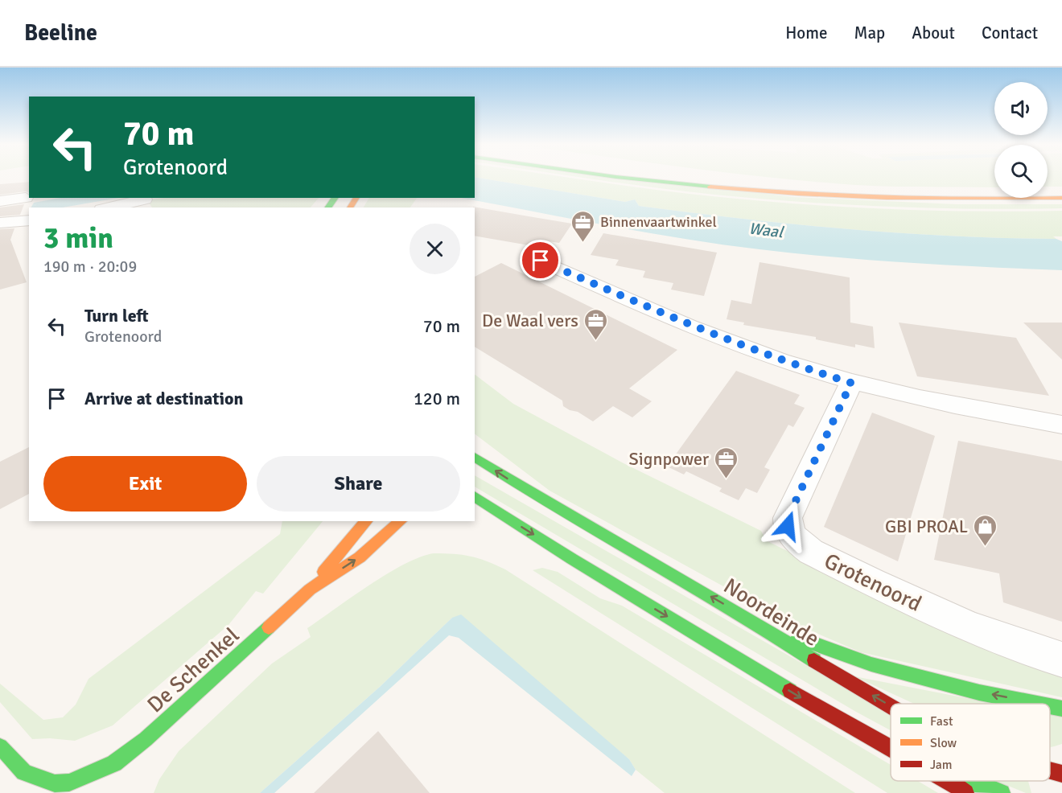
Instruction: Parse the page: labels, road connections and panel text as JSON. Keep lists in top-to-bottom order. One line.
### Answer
{"streets":{"main road":["Noordeinde","De Schenkel"],"street":["Grotenoord"]},"water":["Waal"],"places":{"office":["Binnenvaartwinkel","De Waal vers","Signpower"],"shop":["GBI PROAL"]},"legend":["Fast","Slow","Jam"],"page":{"header":"Beeline","nav":["Home","Map","About","Contact"],"turn":["70 m","Grotenoord"],"heading":["3 min","190 m · 20:09"],"list":[{"name":"Turn left","note":"Grotenoord","value":"70 m"},{"name":"Arrive at destination","value":"120 m"}],"buttons":["Exit","Share"]}}
